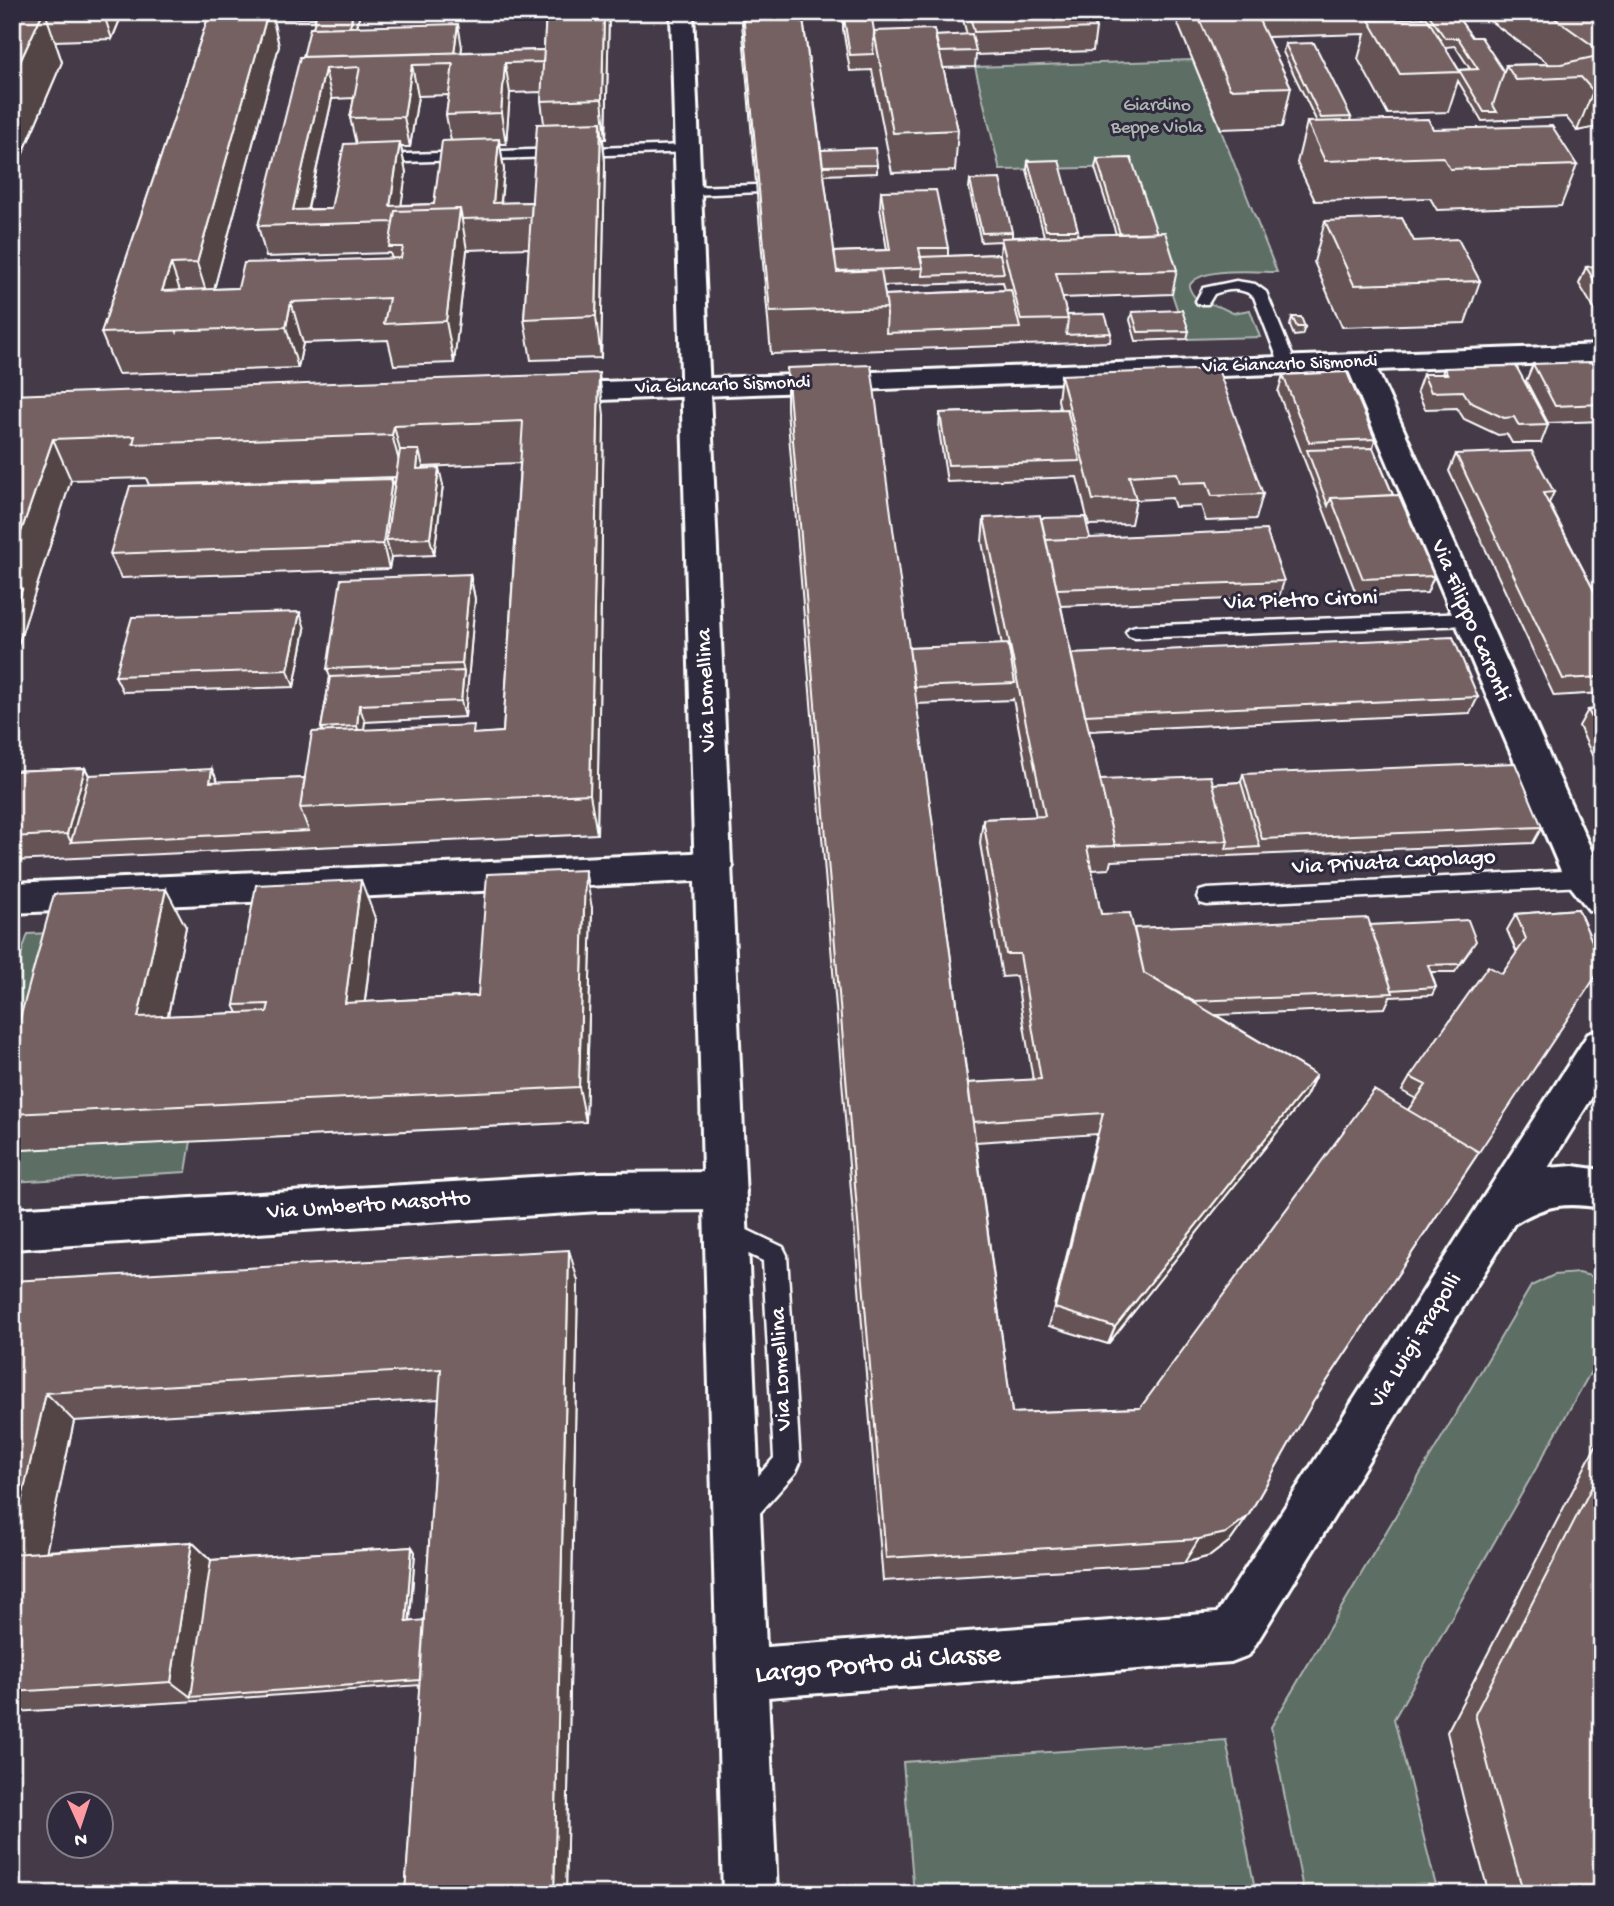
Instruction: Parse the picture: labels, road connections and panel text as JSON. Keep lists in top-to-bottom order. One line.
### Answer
{"streets":{"street":["Via Giancarlo Sismondi","Via Filippo Caronti","Via Lomellina","Via Umberto Masotto","Via Luigi Frapolli","Largo Porto di Classe"],"lane":["Via Pietro Cironi","Via Privata Capolago"]},"crossings":[["Via Giancarlo Sismondi","Via Filippo Caronti"],["Via Giancarlo Sismondi","Via Lomellina"],["Via Pietro Cironi","Via Filippo Caronti"],["Via Filippo Caronti","Via Privata Capolago"],["Via Lomellina","Via Umberto Masotto"],["Via Lomellina","Largo Porto di Classe"],["Via Luigi Frapolli","Largo Porto di Classe"]],"parks":["Giardino Beppe Viola"],"north":"bottom"}
